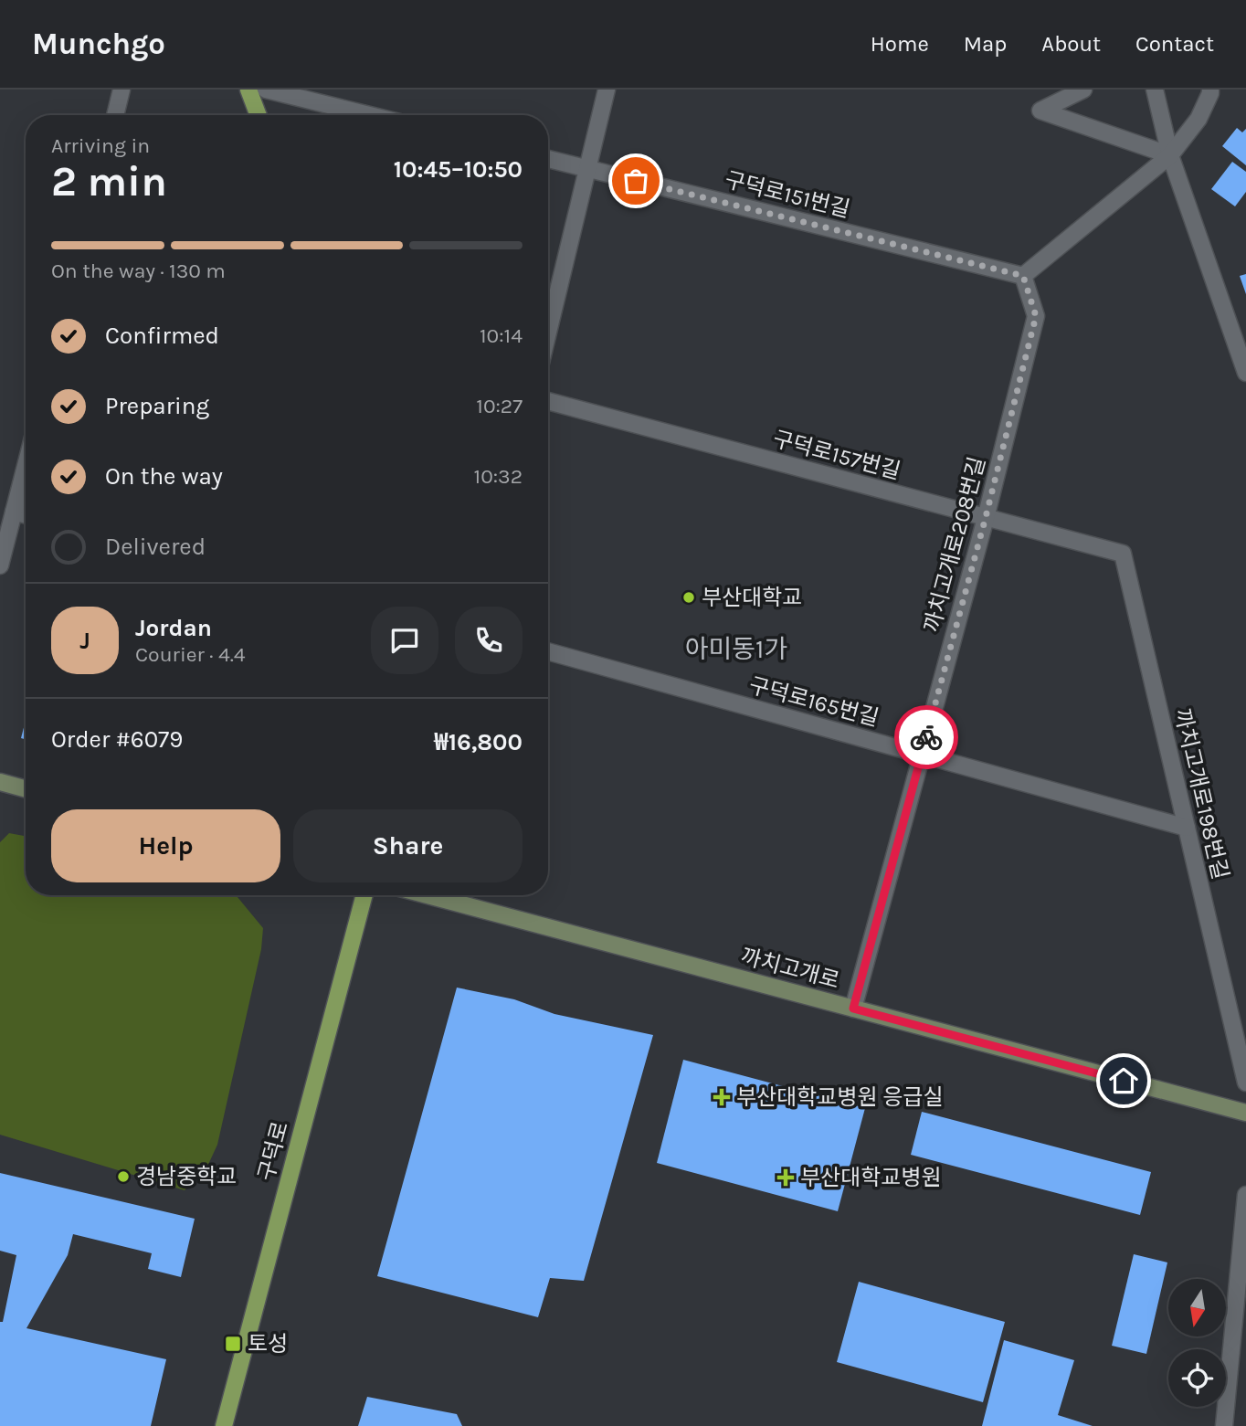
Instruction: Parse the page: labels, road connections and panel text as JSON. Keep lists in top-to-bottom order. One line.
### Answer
{"streets":{"main road":["까치고개로","구덕로"],"street":["구덕로151번길","구덕로157번길","까치고개로208번길","구덕로165번길","까치고개로198번길"]},"crossings":[["구덕로151번길","까치고개로208번길"],["구덕로157번길","까치고개로208번길"],["구덕로157번길","까치고개로198번길"],["까치고개로208번길","구덕로165번길"],["까치고개로208번길","까치고개로"],["구덕로165번길","까치고개로198번길"]],"districts":["아미동1가"],"places":{"other":["부산대학교","경남중학교"],"health":["부산대학교병원 응급실","부산대학교병원"],"transit":["토성"]},"north":"bottom","page":{"header":"Munchgo","nav":["Home","Map","About","Contact"],"heading":["2 min","Arriving in","10:45–10:50"],"panel":["Jordan","Courier · 4.4","Order #6079","₩16,800"],"bar":"On the way · 130 m","list":[["Confirmed","10:14"],["Preparing","10:27"],["On the way","10:32"],"Delivered"],"round":"J","buttons":["Help","Share"]}}
